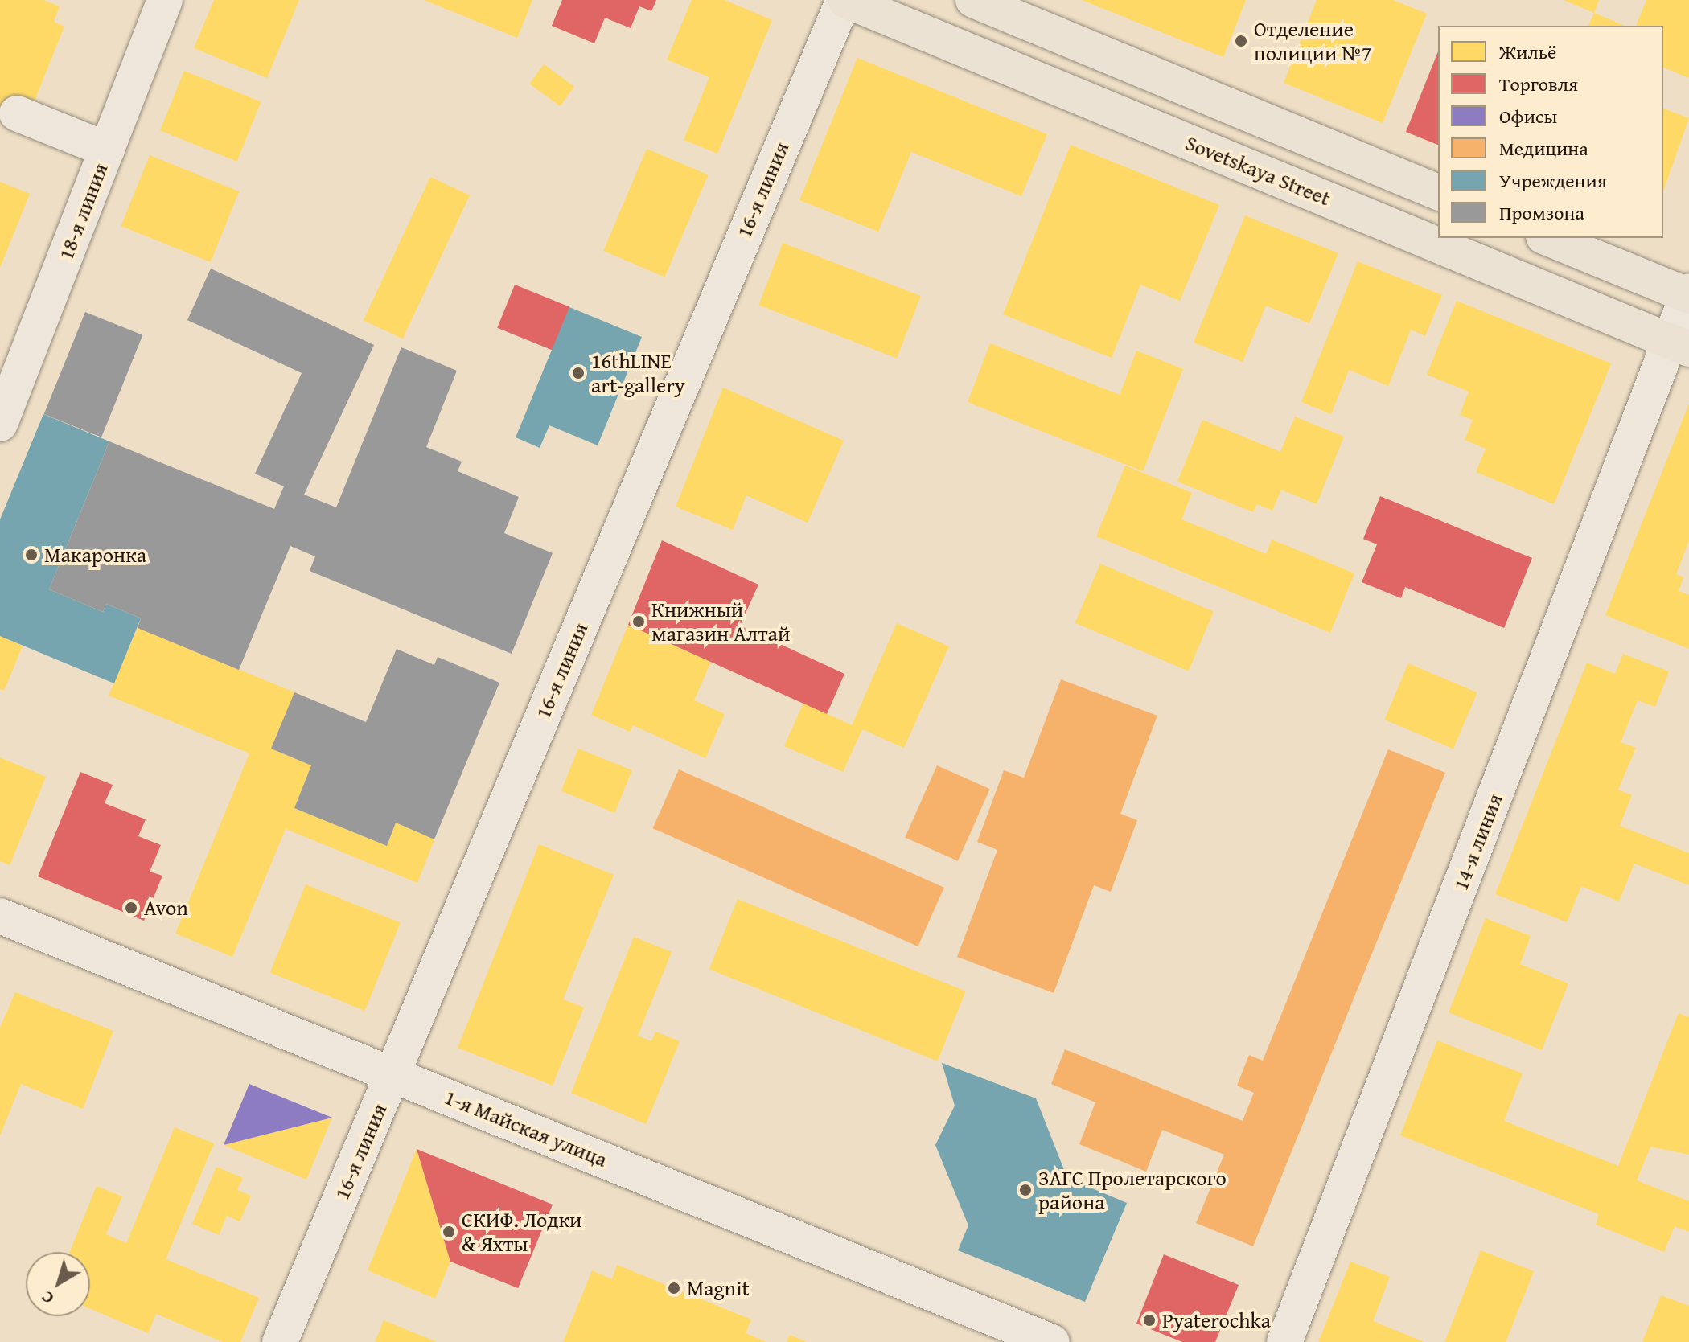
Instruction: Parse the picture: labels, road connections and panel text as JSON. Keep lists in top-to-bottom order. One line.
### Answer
{"streets":{"main road":["Sovetskaya Street"],"street":["16-я линия","18-я линия","14-я линия","1-я Майская улица"]},"crossings":[["Sovetskaya Street","16-я линия"],["Sovetskaya Street","14-я линия"],["16-я линия","1-я Майская улица"]],"places":["Отделение полиции №7","16thLINE art-gallery","Макаронка","Книжный магазин Алтай","Avon","ЗАГС Пролетарского района","СКИФ. Лодки & Яхты","Magnit","Pyaterochka"],"legend":["Жильё","Торговля","Офисы","Медицина","Учреждения","Промзона"],"north":"bottom left"}
